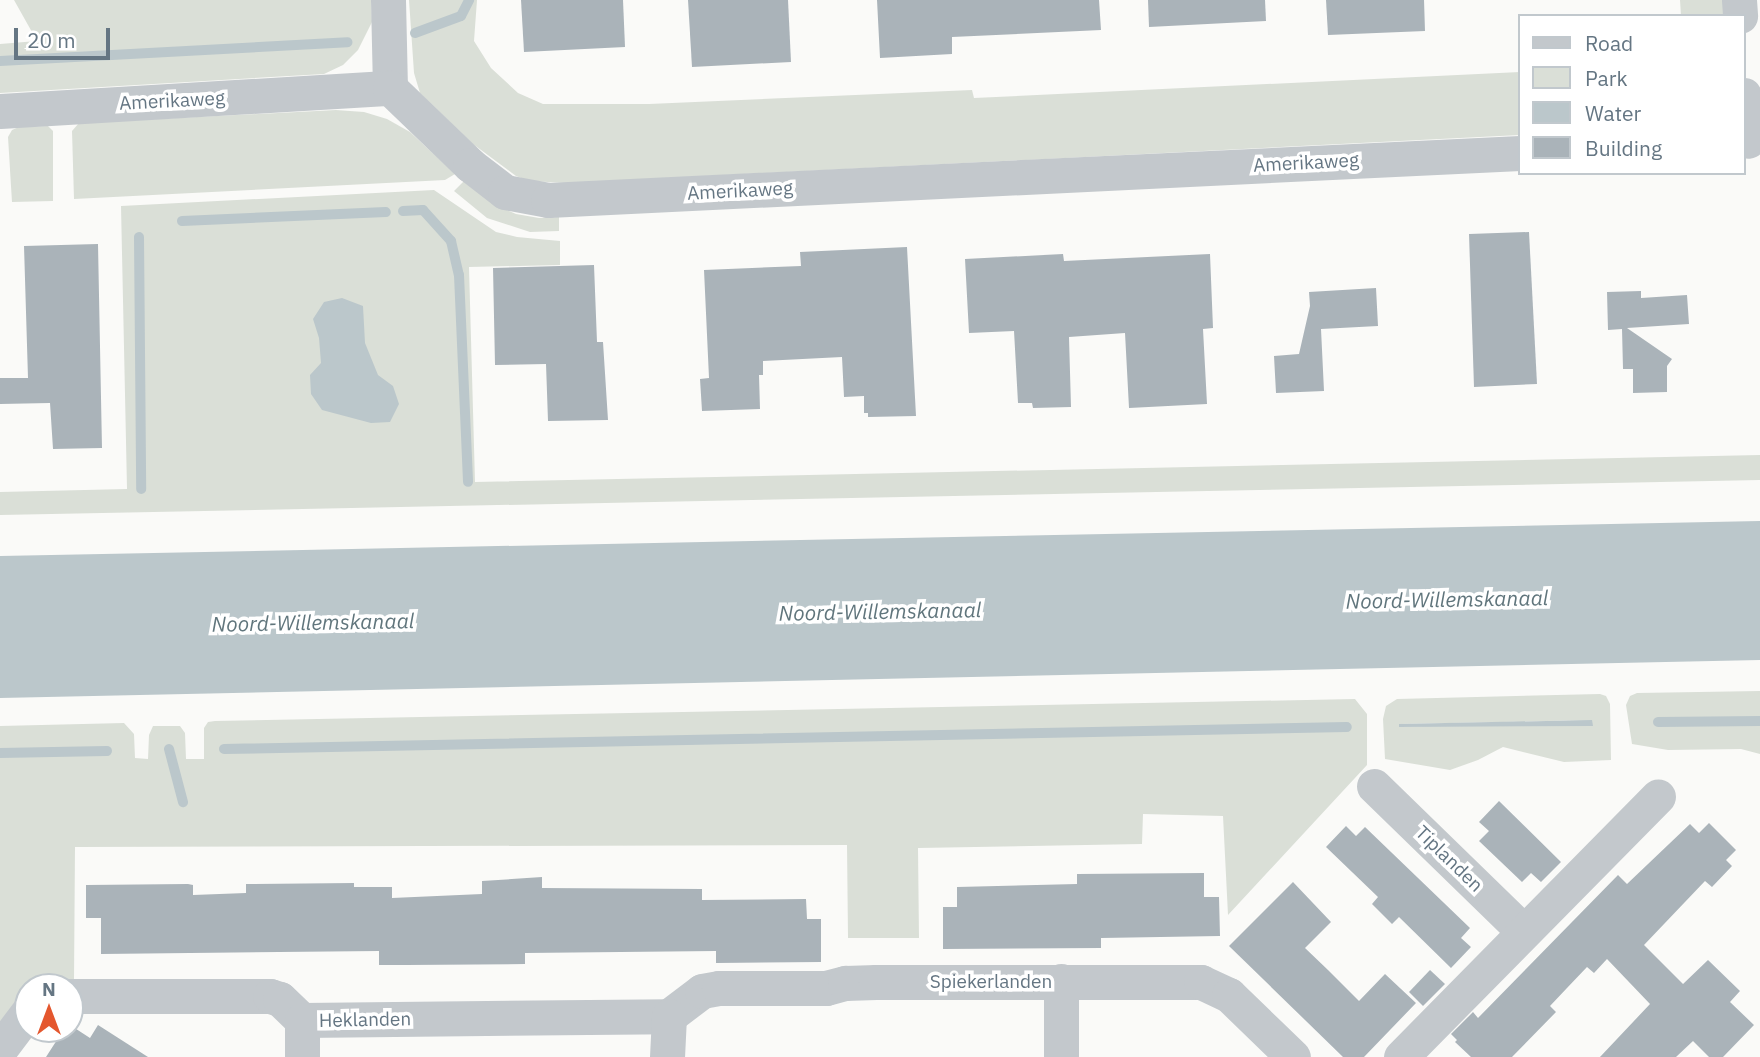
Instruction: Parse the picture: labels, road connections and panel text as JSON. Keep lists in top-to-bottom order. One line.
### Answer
{"streets":{"street":["Amerikaweg","Tiplanden","Spiekerlanden","Heklanden"]},"crossings":[["Spiekerlanden","Heklanden"]],"water":["Noord-Willemskanaal"],"legend":["Road","Park","Water","Building"],"scale_bar":"20 m","north":"top"}
